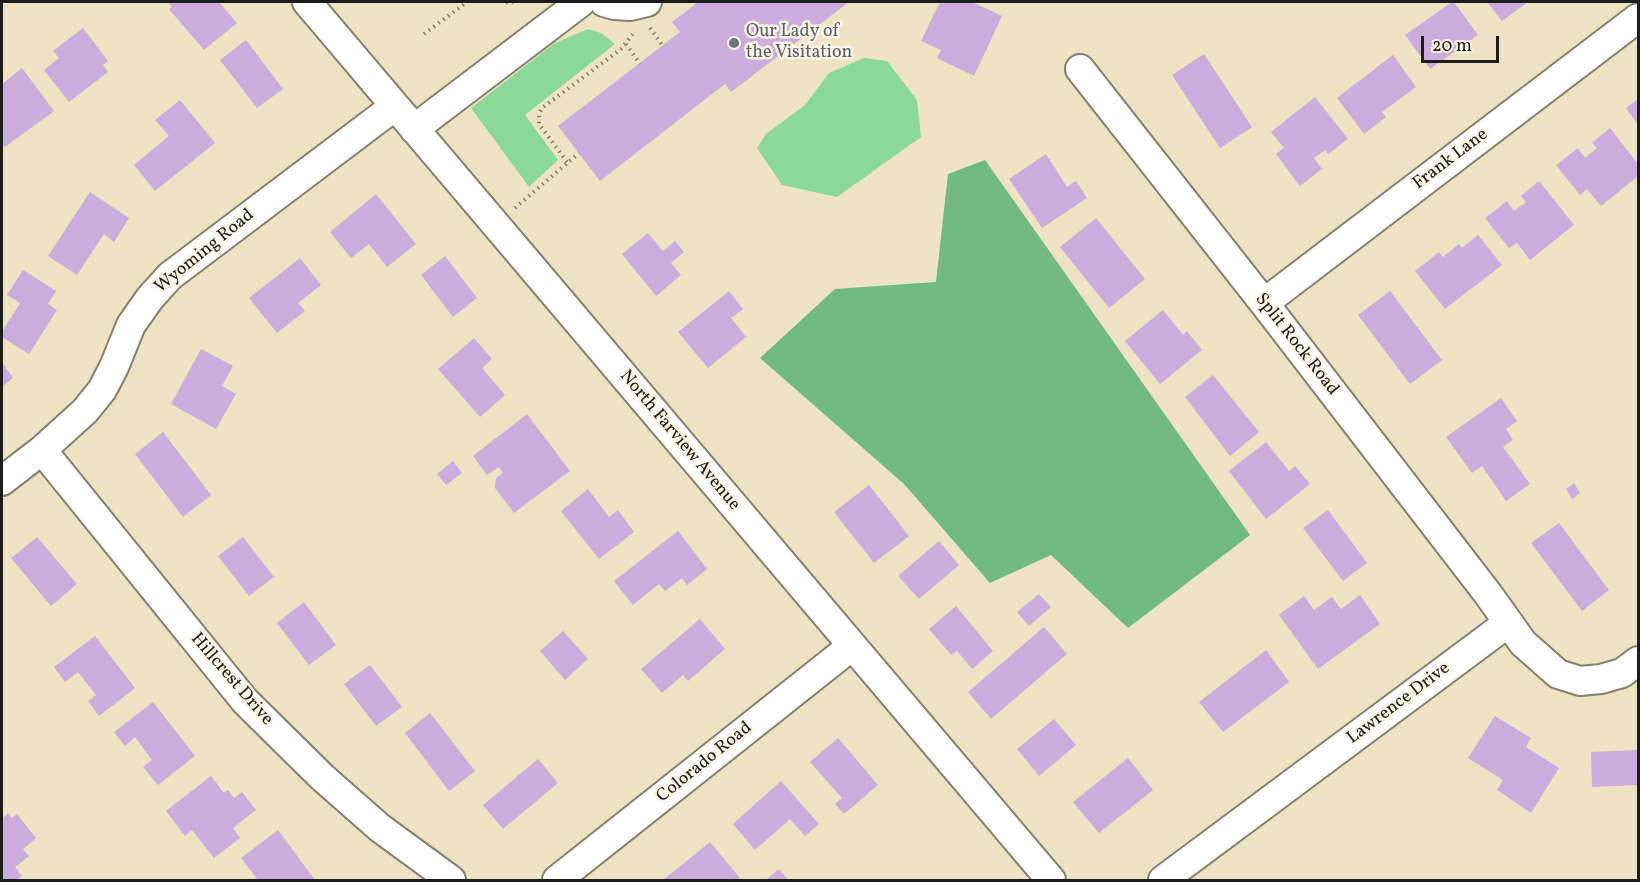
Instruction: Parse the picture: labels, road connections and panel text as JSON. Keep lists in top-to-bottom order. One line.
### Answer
{"streets":{"street":["Frank Lane","Wyoming Road","Split Rock Road","North Farview Avenue","Hillcrest Drive","Lawrence Drive","Colorado Road"]},"crossings":[["Frank Lane","Split Rock Road"],["Wyoming Road","North Farview Avenue"],["Wyoming Road","Hillcrest Drive"],["Split Rock Road","Lawrence Drive"],["North Farview Avenue","Colorado Road"]],"places":["Our Lady of the Visitation"],"scale_bar":"20 m"}
